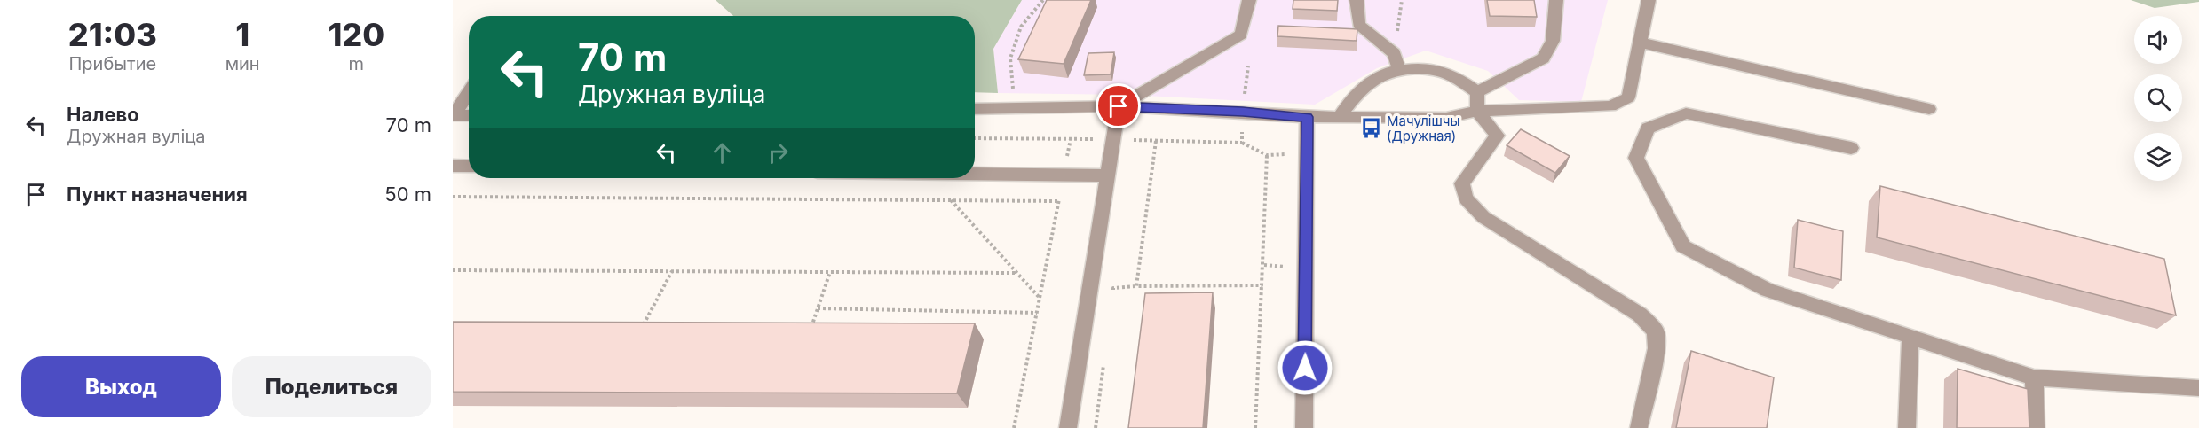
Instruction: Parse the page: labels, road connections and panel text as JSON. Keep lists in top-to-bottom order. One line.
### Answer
{"places":{"bus stop":["Мачулішчы (Дружная)"]},"page":{"eta":["21:03","Прибытие","1","мин","120","m"],"turn":["70 m","Дружная вуліца"],"list":[{"name":"Налево","note":"Дружная вуліца","value":"70 m"},{"name":"Пункт назначения","value":"50 m"}],"buttons":["Выход","Поделиться"]}}
